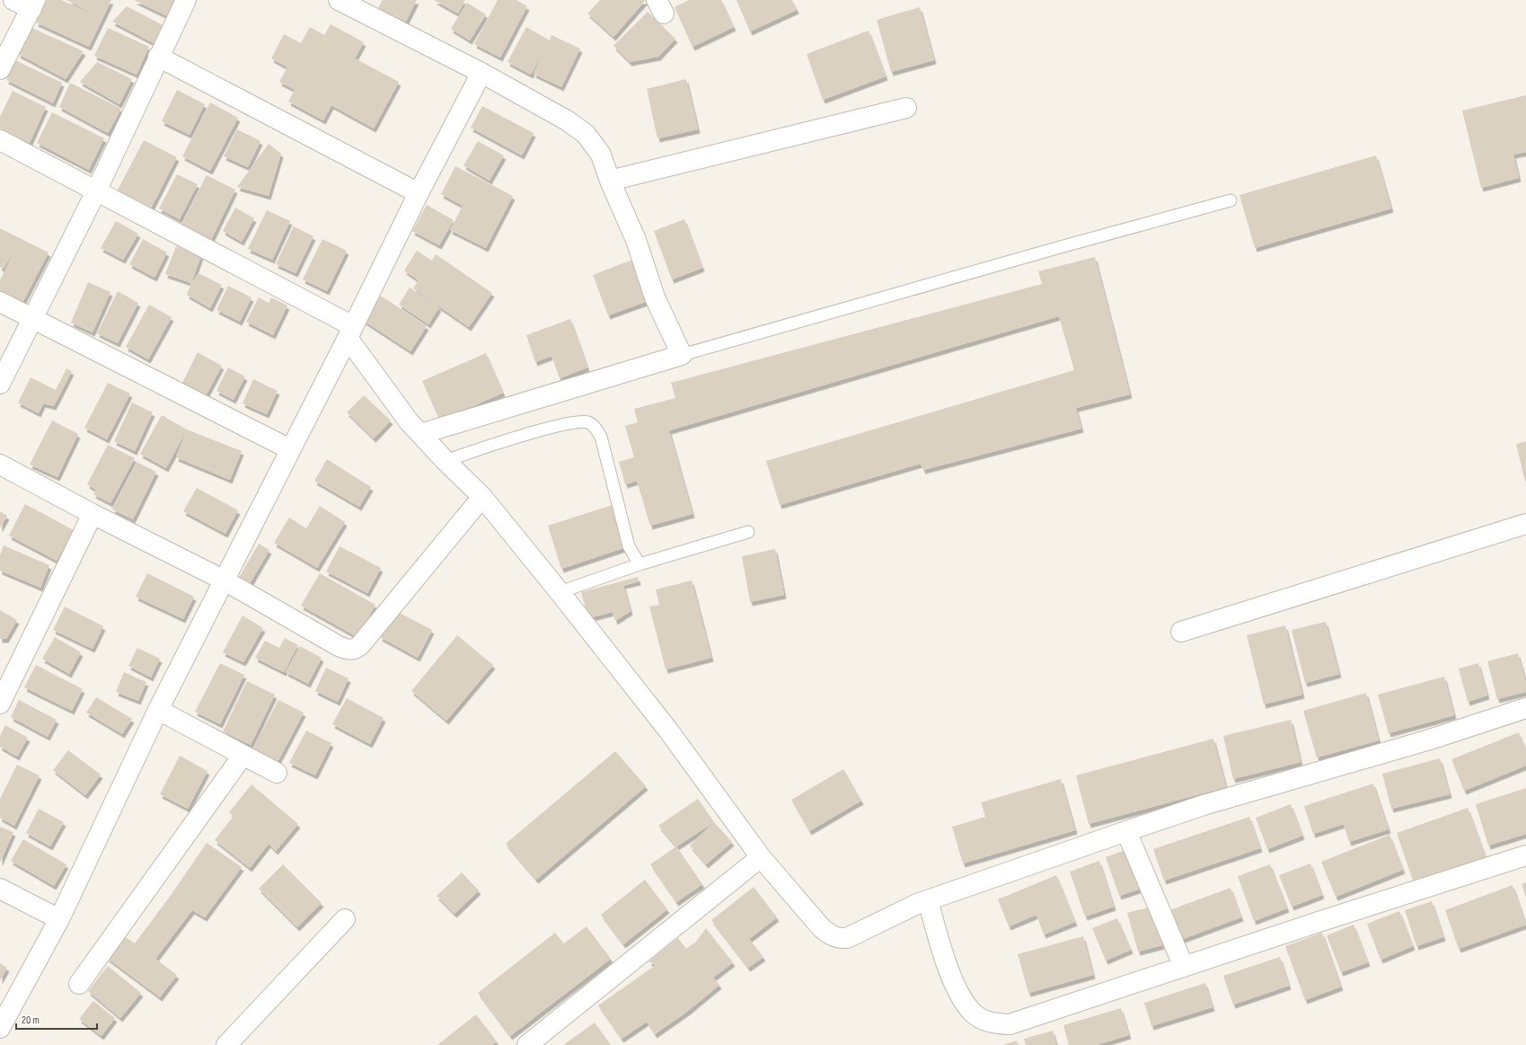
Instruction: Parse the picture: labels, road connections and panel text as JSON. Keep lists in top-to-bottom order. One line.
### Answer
{"scale_bar":"20 m"}
